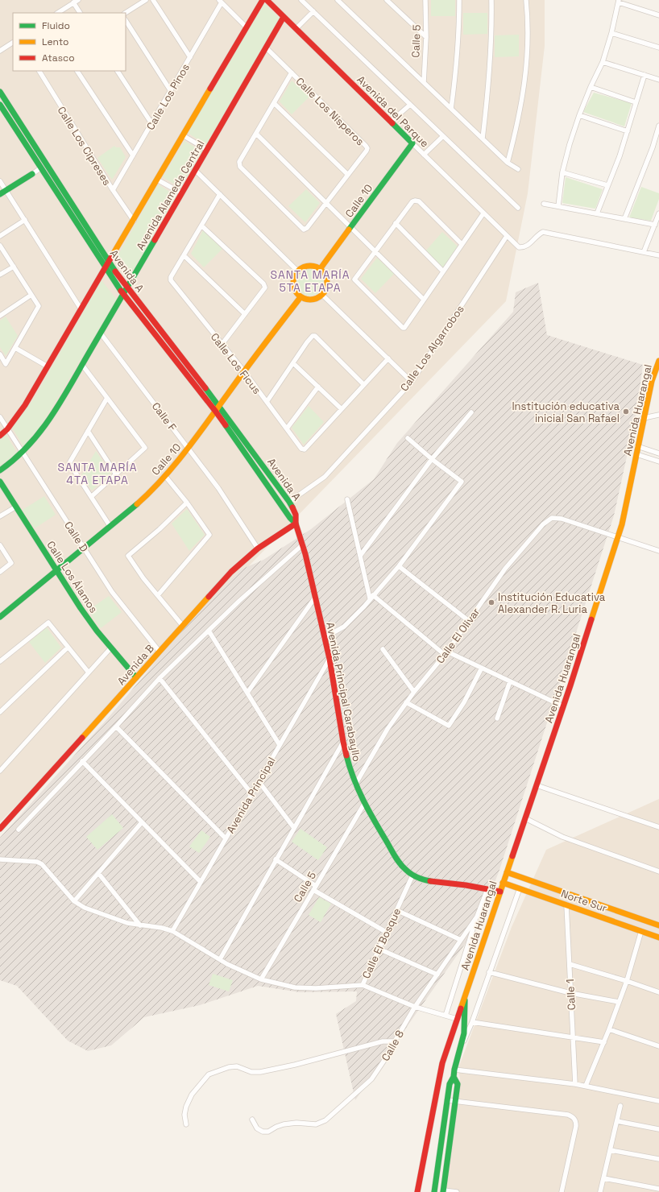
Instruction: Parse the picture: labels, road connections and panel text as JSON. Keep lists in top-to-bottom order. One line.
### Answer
{"streets":{"street":["Calle 5","Calle Los Pinos","Calle Los Nísperos","Avenida del Parque","Calle Los Cipreses","Avenida Alameda Central","Calle 10","Avenida A","Calle Los Algarrobos","Calle Los Ficus","Avenida Huarangal","Calle F","Calle D","Calle Los Álamos","Calle El Olivar","Avenida B","Avenida Principal Carabayllo","Avenida Principal","Norte Sur","Calle El Bosque","Calle 1","Calle 8"]},"crossings":[["Calle 5","Avenida Principal Carabayllo"],["Calle 5","Calle El Bosque"],["Calle Los Pinos","Calle Los Cipreses"],["Calle Los Nísperos","Avenida Alameda Central"],["Avenida del Parque","Avenida Alameda Central"],["Avenida del Parque","Calle 10"],["Avenida del Parque","Calle Los Algarrobos"],["Calle Los Cipreses","Avenida Alameda Central"],["Avenida Alameda Central","Avenida A"],["Avenida Alameda Central","Calle F"],["Avenida Alameda Central","Calle D"],["Calle 10","Avenida A"],["Calle 10","Calle Los Ficus"],["Calle 10","Calle F"],["Calle 10","Calle D"],["Calle 10","Calle Los Álamos"],["Avenida A","Calle Los Algarrobos"],["Avenida A","Avenida B"],["Avenida A","Avenida Principal Carabayllo"],["Avenida Huarangal","Calle El Olivar"],["Avenida Huarangal","Avenida Principal Carabayllo"],["Avenida Huarangal","Norte Sur"],["Calle F","Avenida B"],["Calle D","Avenida B"],["Calle Los Álamos","Avenida B"],["Calle El Olivar","Avenida Principal Carabayllo"],["Avenida B","Avenida Principal Carabayllo"],["Avenida Principal Carabayllo","Avenida Principal"],["Avenida Principal Carabayllo","Calle El Bosque"],["Avenida Principal Carabayllo","Calle 8"],["Avenida Principal","Calle El Bosque"],["Norte Sur","Calle 1"]],"districts":["SANTA MARÍA 5TA ETAPA","SANTA MARÍA 4TA ETAPA"],"places":["Institución educativa inicial San Rafael","Institución Educativa Alexander R. Luria"],"legend":["Fluido","Lento","Atasco"]}
